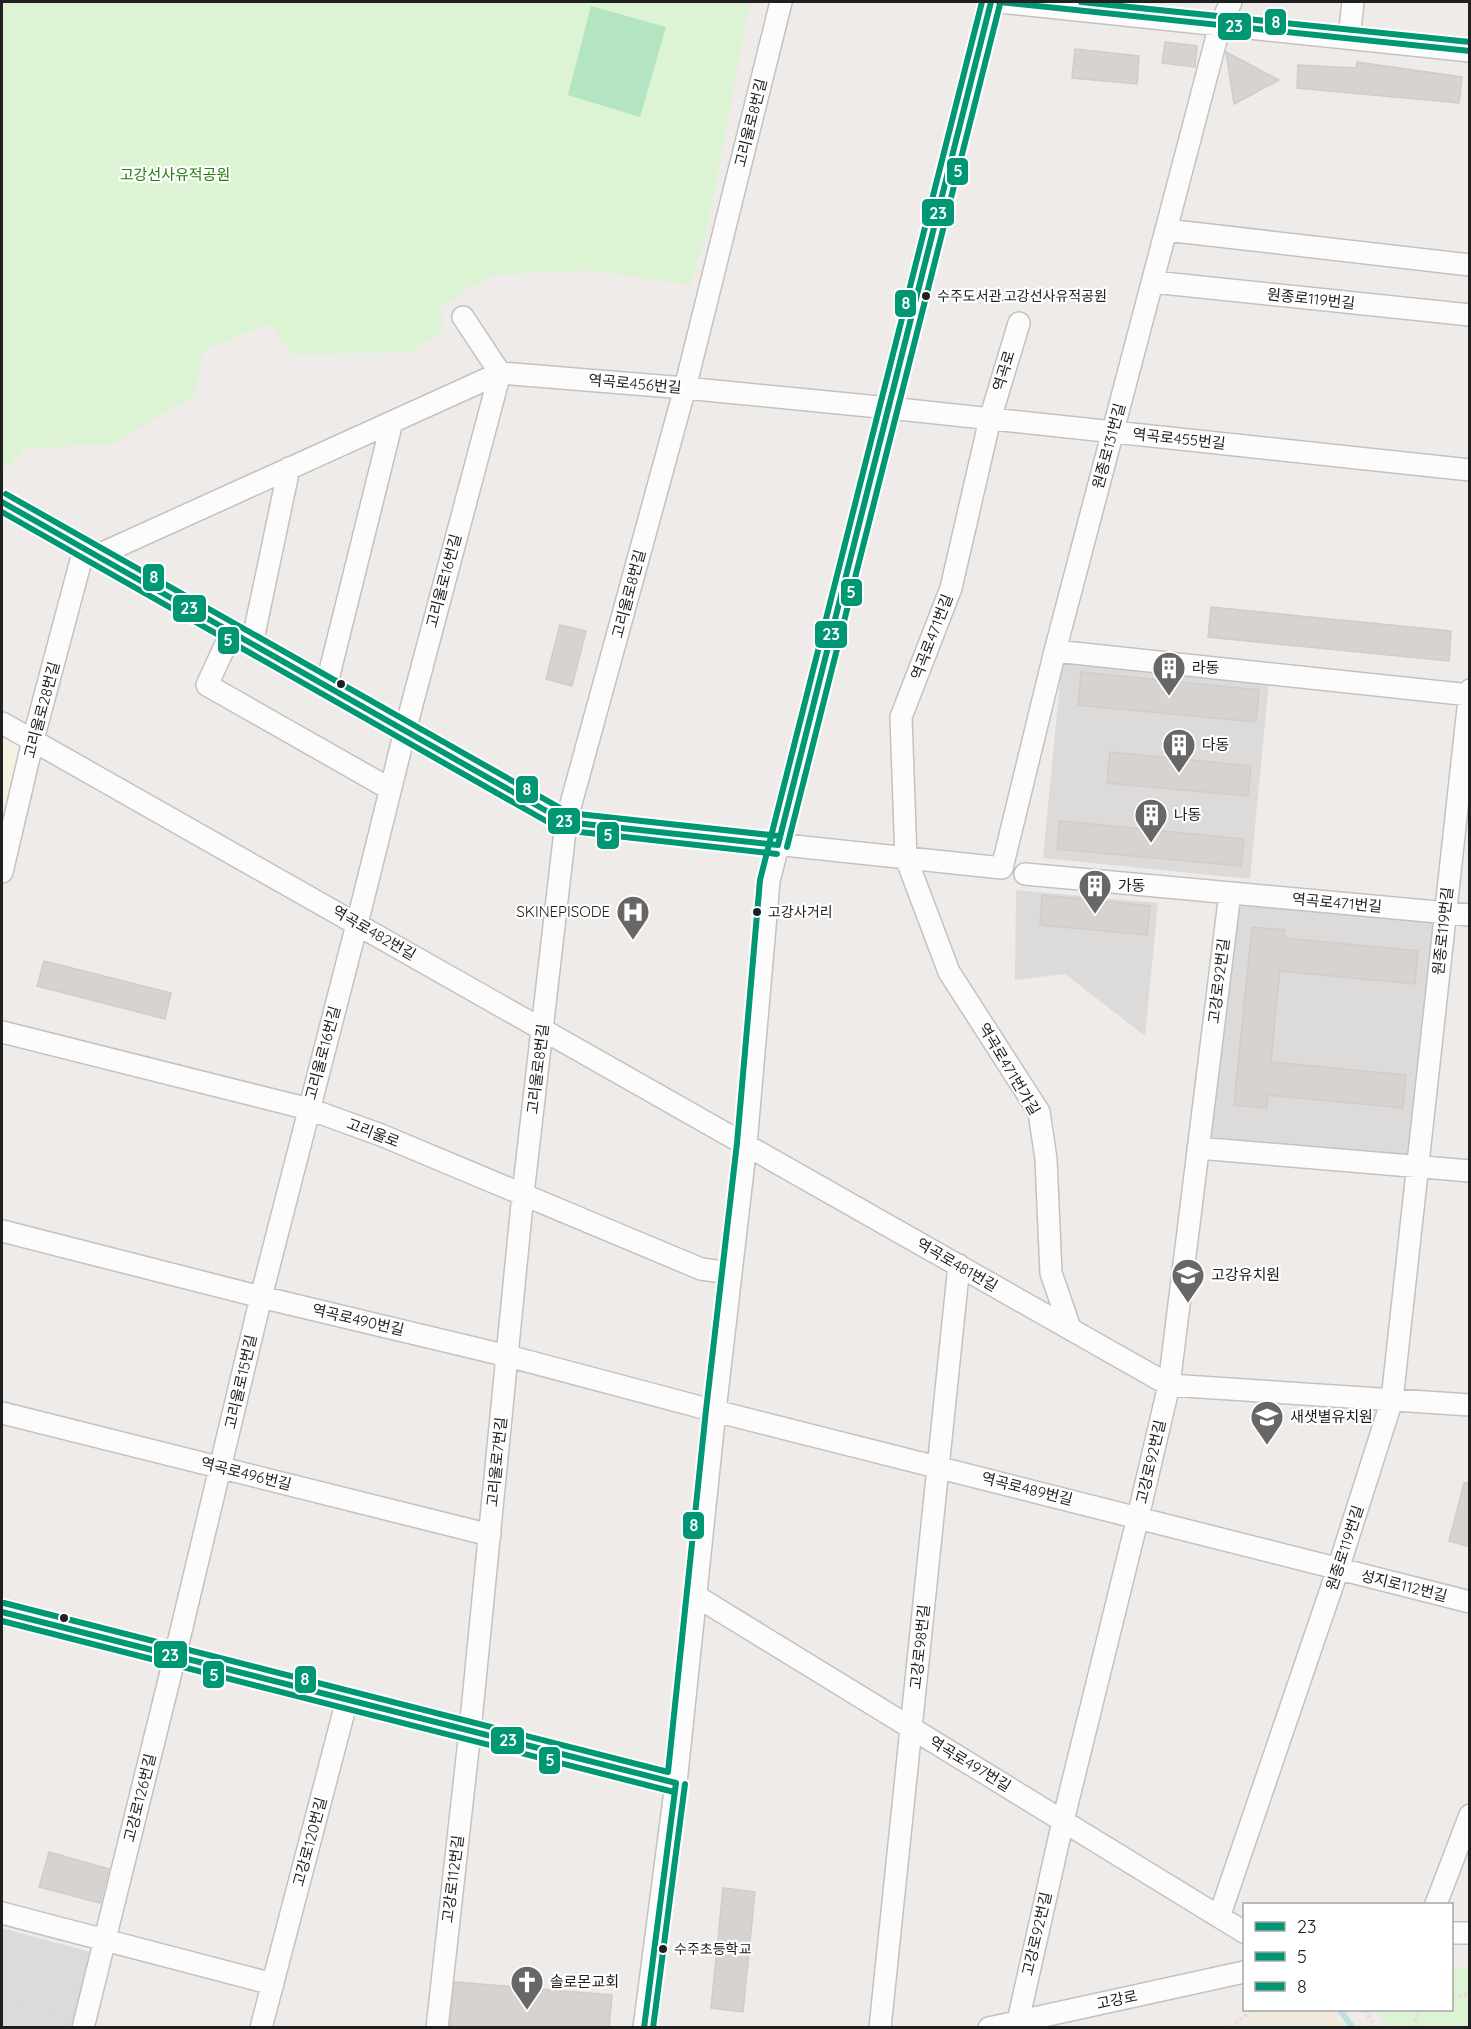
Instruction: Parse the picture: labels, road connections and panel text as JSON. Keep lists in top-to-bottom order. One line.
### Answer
{"streets":{"street":["고리울로8번길","원종로119번길","역곡로","역곡로456번길","역곡로455번길","원종로131번길","고리울로16번길","역곡로471번길","고리울로28번길","역곡로482번길","고강로92번길","역곡로471번가길","고리울로","역곡로481번길","역곡로490번길","고리울로15번길","고리울로7번길","역곡로496번길","역곡로489번길","성지로112번길","고강로98번길","역곡로497번길","고강로126번길","고강로120번길","고강로112번길","고강로"]},"crossings":[["고리울로8번길","역곡로456번길"],["고리울로8번길","역곡로482번길"],["고리울로8번길","고리울로"],["고리울로8번길","고리울로7번길"],["원종로119번길","원종로131번길"],["원종로119번길","역곡로471번길"],["원종로119번길","역곡로489번길"],["원종로119번길","성지로112번길"],["원종로119번길","역곡로497번길"],["역곡로","역곡로455번길"],["역곡로","역곡로471번길"],["역곡로456번길","역곡로455번길"],["역곡로456번길","고리울로16번길"],["역곡로456번길","고리울로28번길"],["역곡로455번길","원종로131번길"],["역곡로455번길","역곡로471번길"],["원종로131번길","역곡로471번길"],["원종로131번길","역곡로471번가길"],["고리울로16번길","역곡로482번길"],["고리울로16번길","고리울로"],["고리울로16번길","고리울로15번길"],["역곡로471번길","고강로92번길"],["역곡로471번길","역곡로471번가길"],["고리울로28번길","역곡로482번길"],["역곡로482번길","역곡로481번길"],["고강로92번길","역곡로481번길"],["고강로92번길","역곡로489번길"],["고강로92번길","역곡로497번길"],["고강로92번길","고강로"],["역곡로471번가길","역곡로481번길"],["고리울로","고리울로15번길"],["고리울로","고리울로7번길"],["역곡로481번길","고강로98번길"],["역곡로490번길","고리울로15번길"],["역곡로490번길","고리울로7번길"],["역곡로490번길","역곡로489번길"],["고리울로15번길","역곡로496번길"],["고리울로15번길","고강로126번길"],["고리울로7번길","역곡로496번길"],["고리울로7번길","고강로112번길"],["역곡로489번길","성지로112번길"],["역곡로489번길","고강로98번길"],["고강로98번길","역곡로497번길"]],"parks":["고강선사유적공원"],"places":{"other":["수주도서관.고강선사유적공원","고강사거리","수주초등학교"],"building":["라동","다동","나동","가동"],"hospital":["SKINEPISODE"],"school or university":["고강유치원","새샛별유치원"],"church":["솔로몬교회"]},"lines":["transit line 23","transit line 8","transit line 5"],"legend":["23","5","8"]}
